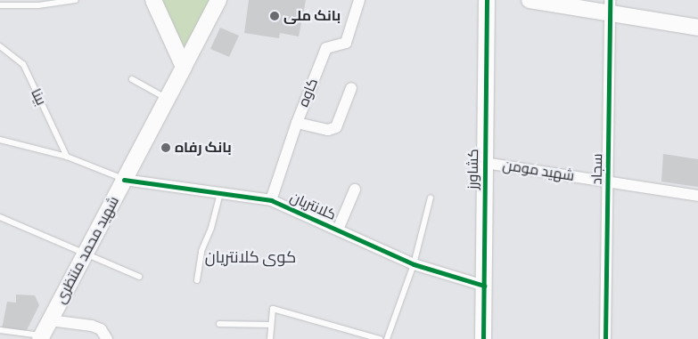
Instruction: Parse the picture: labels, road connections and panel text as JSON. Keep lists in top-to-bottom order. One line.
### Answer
{"streets":{"main road":["کشاورز","شهید محمد منتظری"],"street":["کاوه","سجاد","شهید مومن","کلانتریان"],"lane":["بینا"]},"crossings":[["کاوه","کلانتریان"],["کشاورز","شهید مومن"],["کشاورز","کلانتریان"],["سجاد","شهید مومن"],["کلانتریان","شهید محمد منتظری"]],"districts":["کوی کلانتریان"],"places":["بانک ملی","بانک رفاه"]}
